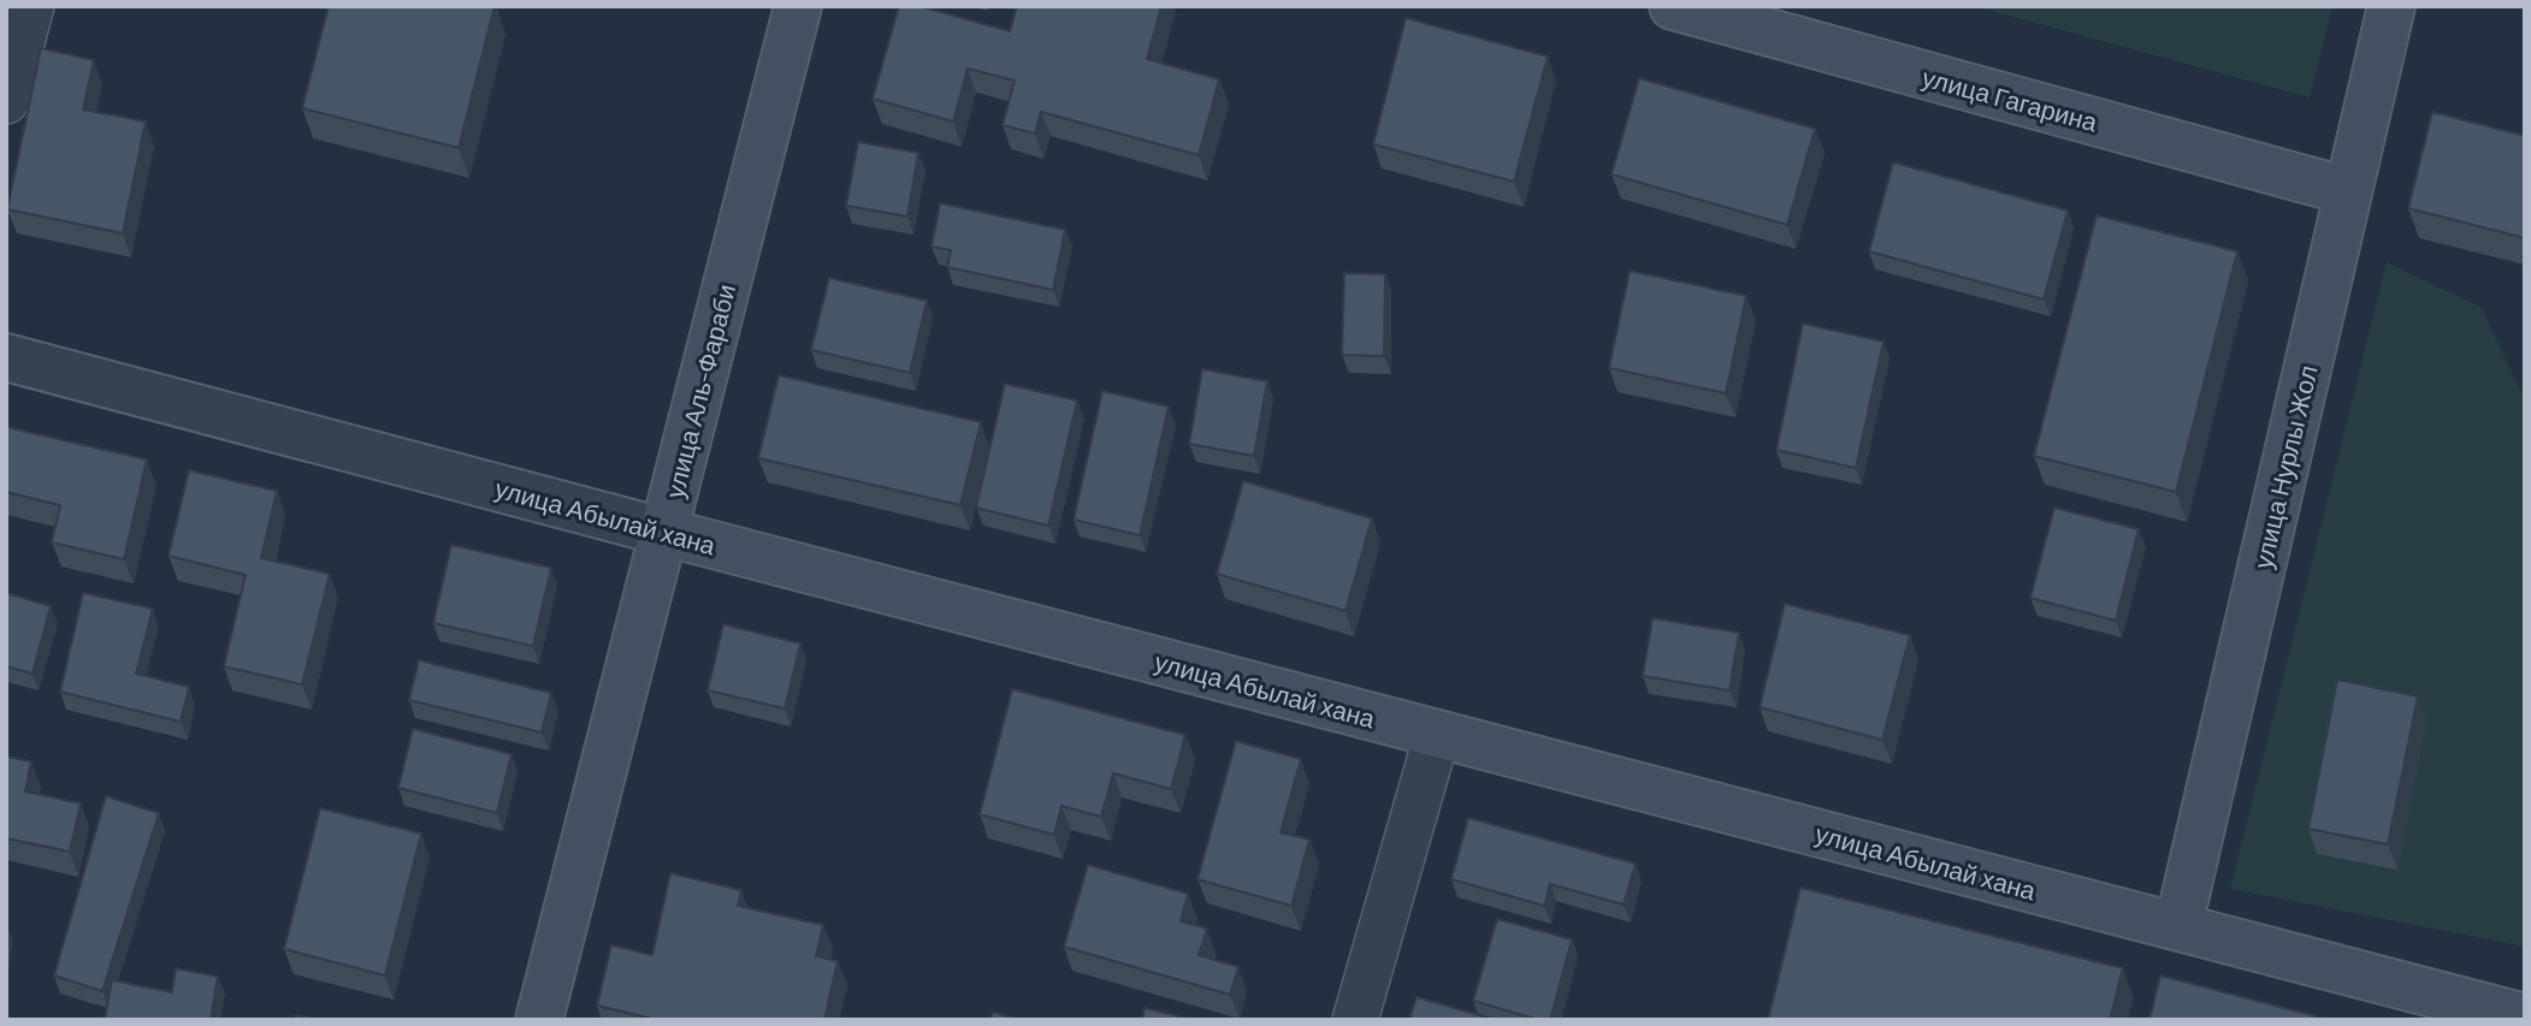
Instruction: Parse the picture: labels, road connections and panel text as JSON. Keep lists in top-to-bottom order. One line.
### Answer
{"streets":{"main road":["улица Гагарина","улица Аль-Фараби","улица Нурлы Жол","улица Абылай хана"]},"crossings":[["улица Гагарина","улица Нурлы Жол"],["улица Аль-Фараби","улица Абылай хана"],["улица Нурлы Жол","улица Абылай хана"]]}
